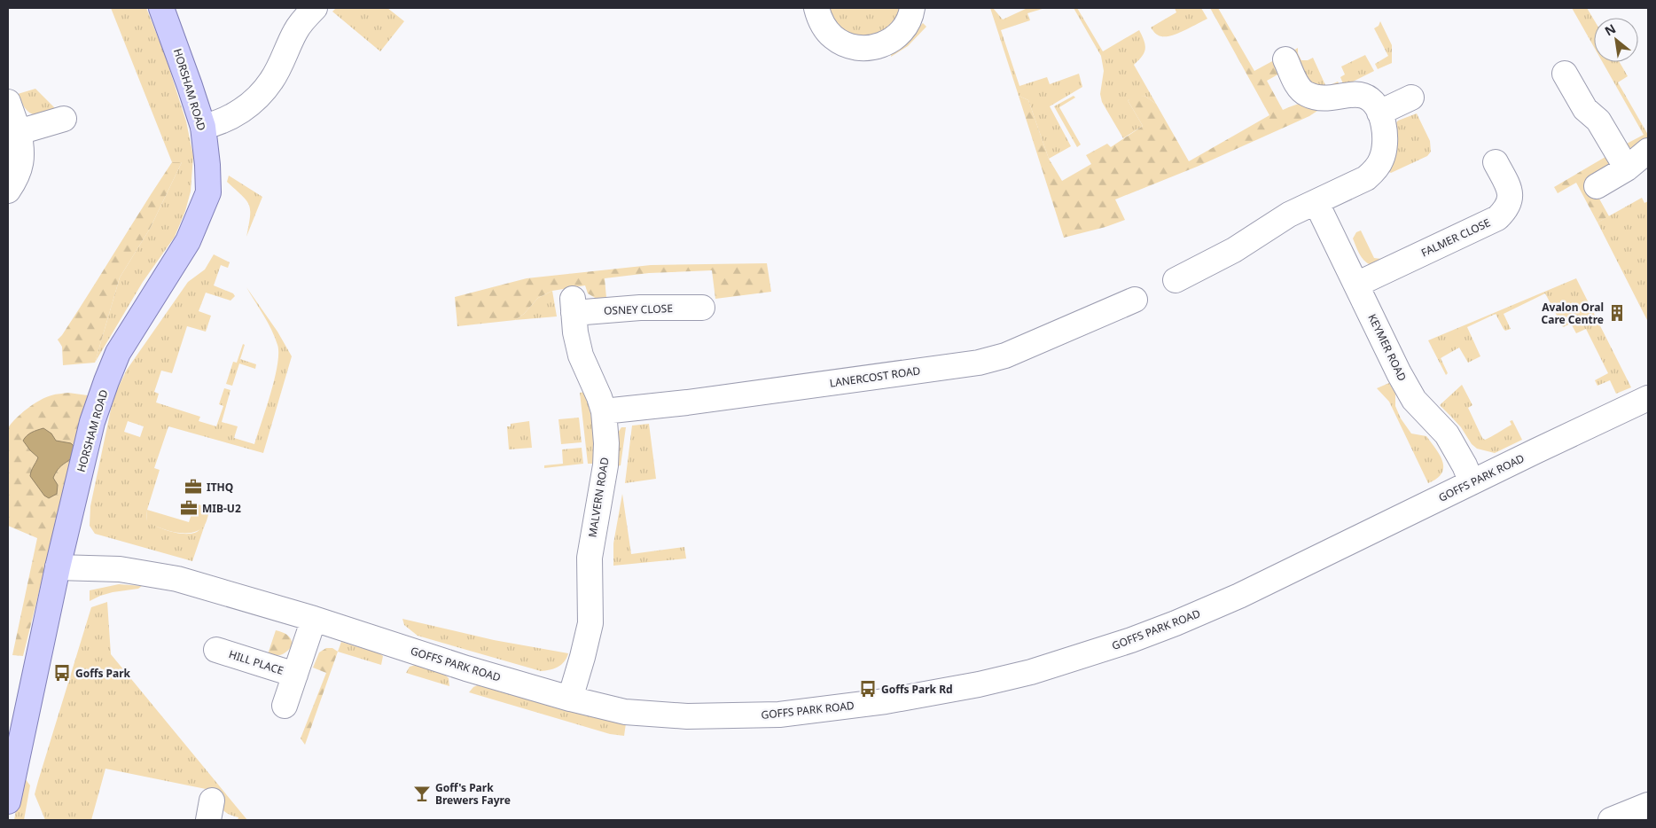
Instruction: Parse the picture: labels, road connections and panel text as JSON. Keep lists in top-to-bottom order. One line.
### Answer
{"streets":{"main road":["HORSHAM ROAD"],"street":["FALMER CLOSE","OSNEY CLOSE","KEYMER ROAD","LANERCOST ROAD","GOFFS PARK ROAD","MALVERN ROAD","HILL PLACE"]},"crossings":[["HORSHAM ROAD","GOFFS PARK ROAD"],["FALMER CLOSE","KEYMER ROAD"],["OSNEY CLOSE","MALVERN ROAD"],["KEYMER ROAD","GOFFS PARK ROAD"],["LANERCOST ROAD","MALVERN ROAD"],["GOFFS PARK ROAD","MALVERN ROAD"],["GOFFS PARK ROAD","HILL PLACE"]],"places":{"building":["Avalon Oral Care Centre"],"office":["ITHQ","MIB-U2"],"bus stop":["Goffs Park","Goffs Park Rd"],"bar":["Goff's Park Brewers Fayre"]},"north":"top left"}
